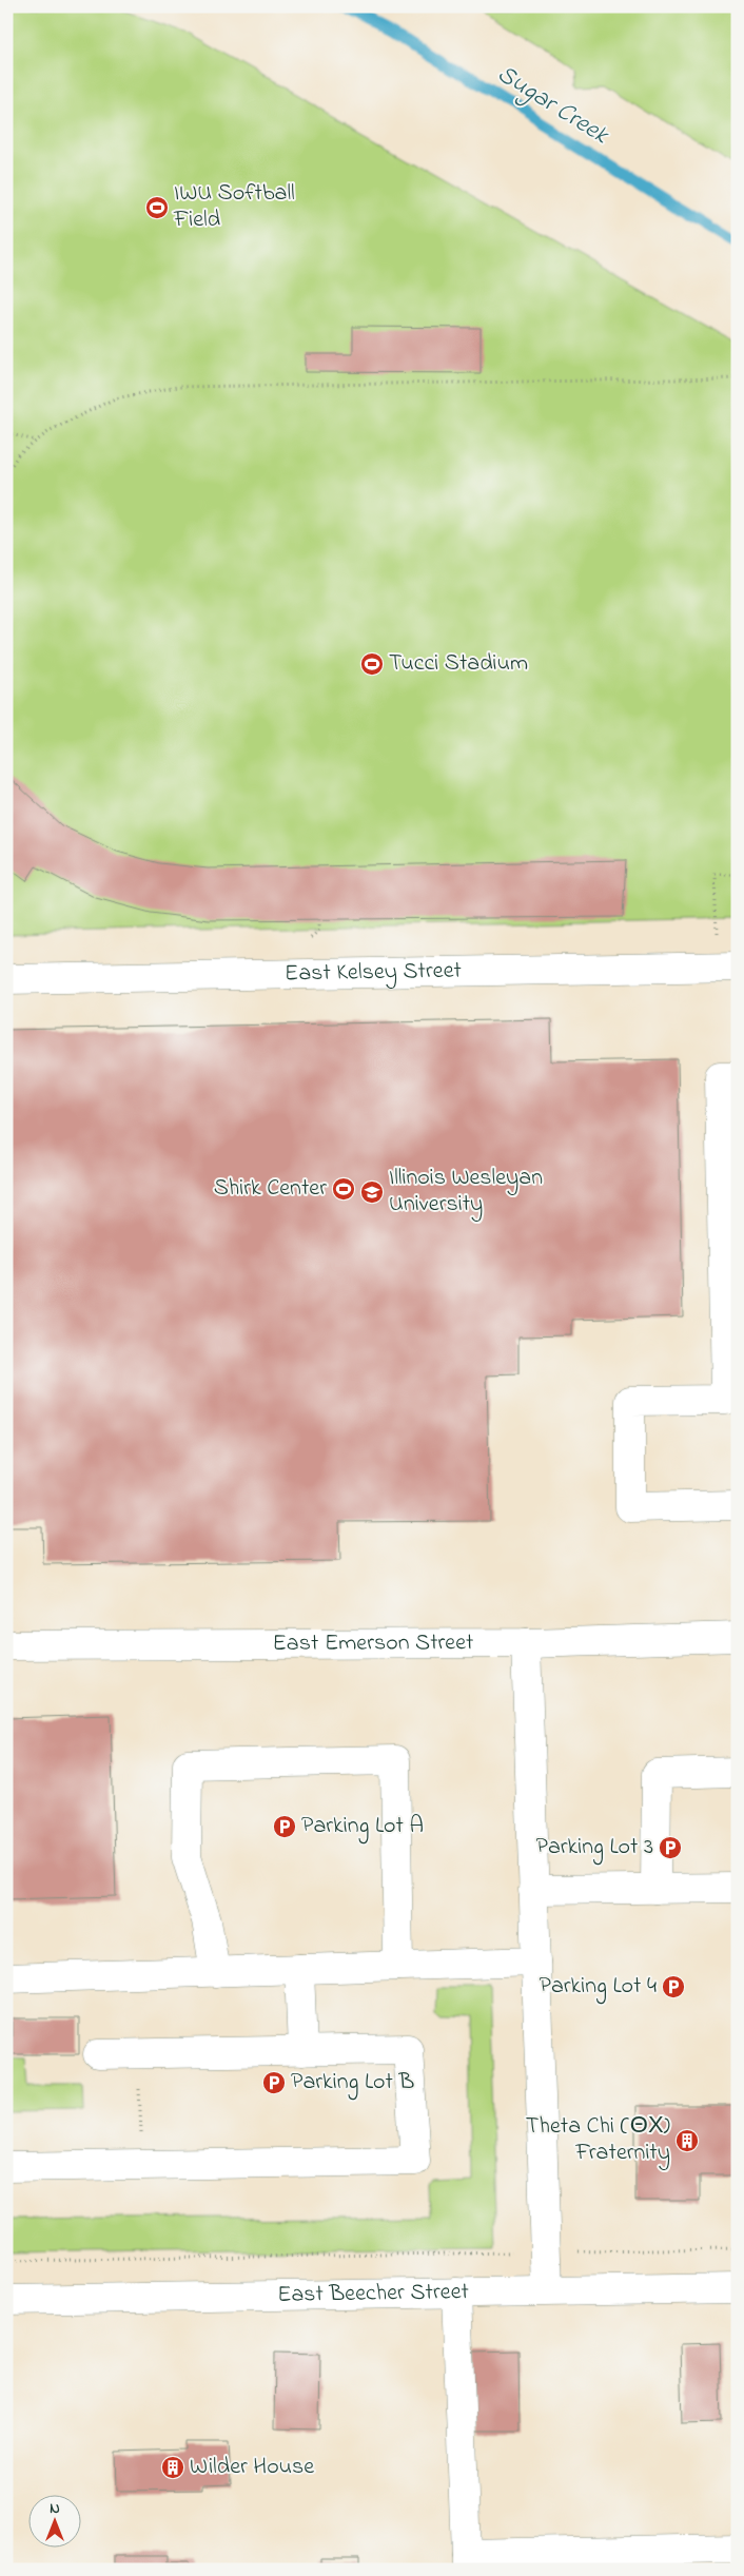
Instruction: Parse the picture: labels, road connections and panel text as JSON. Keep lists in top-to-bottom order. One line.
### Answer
{"streets":{"street":["East Kelsey Street","East Emerson Street","East Beecher Street"]},"water":["Sugar Creek"],"places":{"sports":["IWU Softball Field","Tucci Stadium","Shirk Center"],"school or university":["Illinois Wesleyan University"],"parking":["Parking Lot A","Parking Lot 3","Parking Lot 4","Parking Lot B"],"building":["Theta Chi (ΘΧ) Fraternity","Wilder House"]},"north":"top"}
